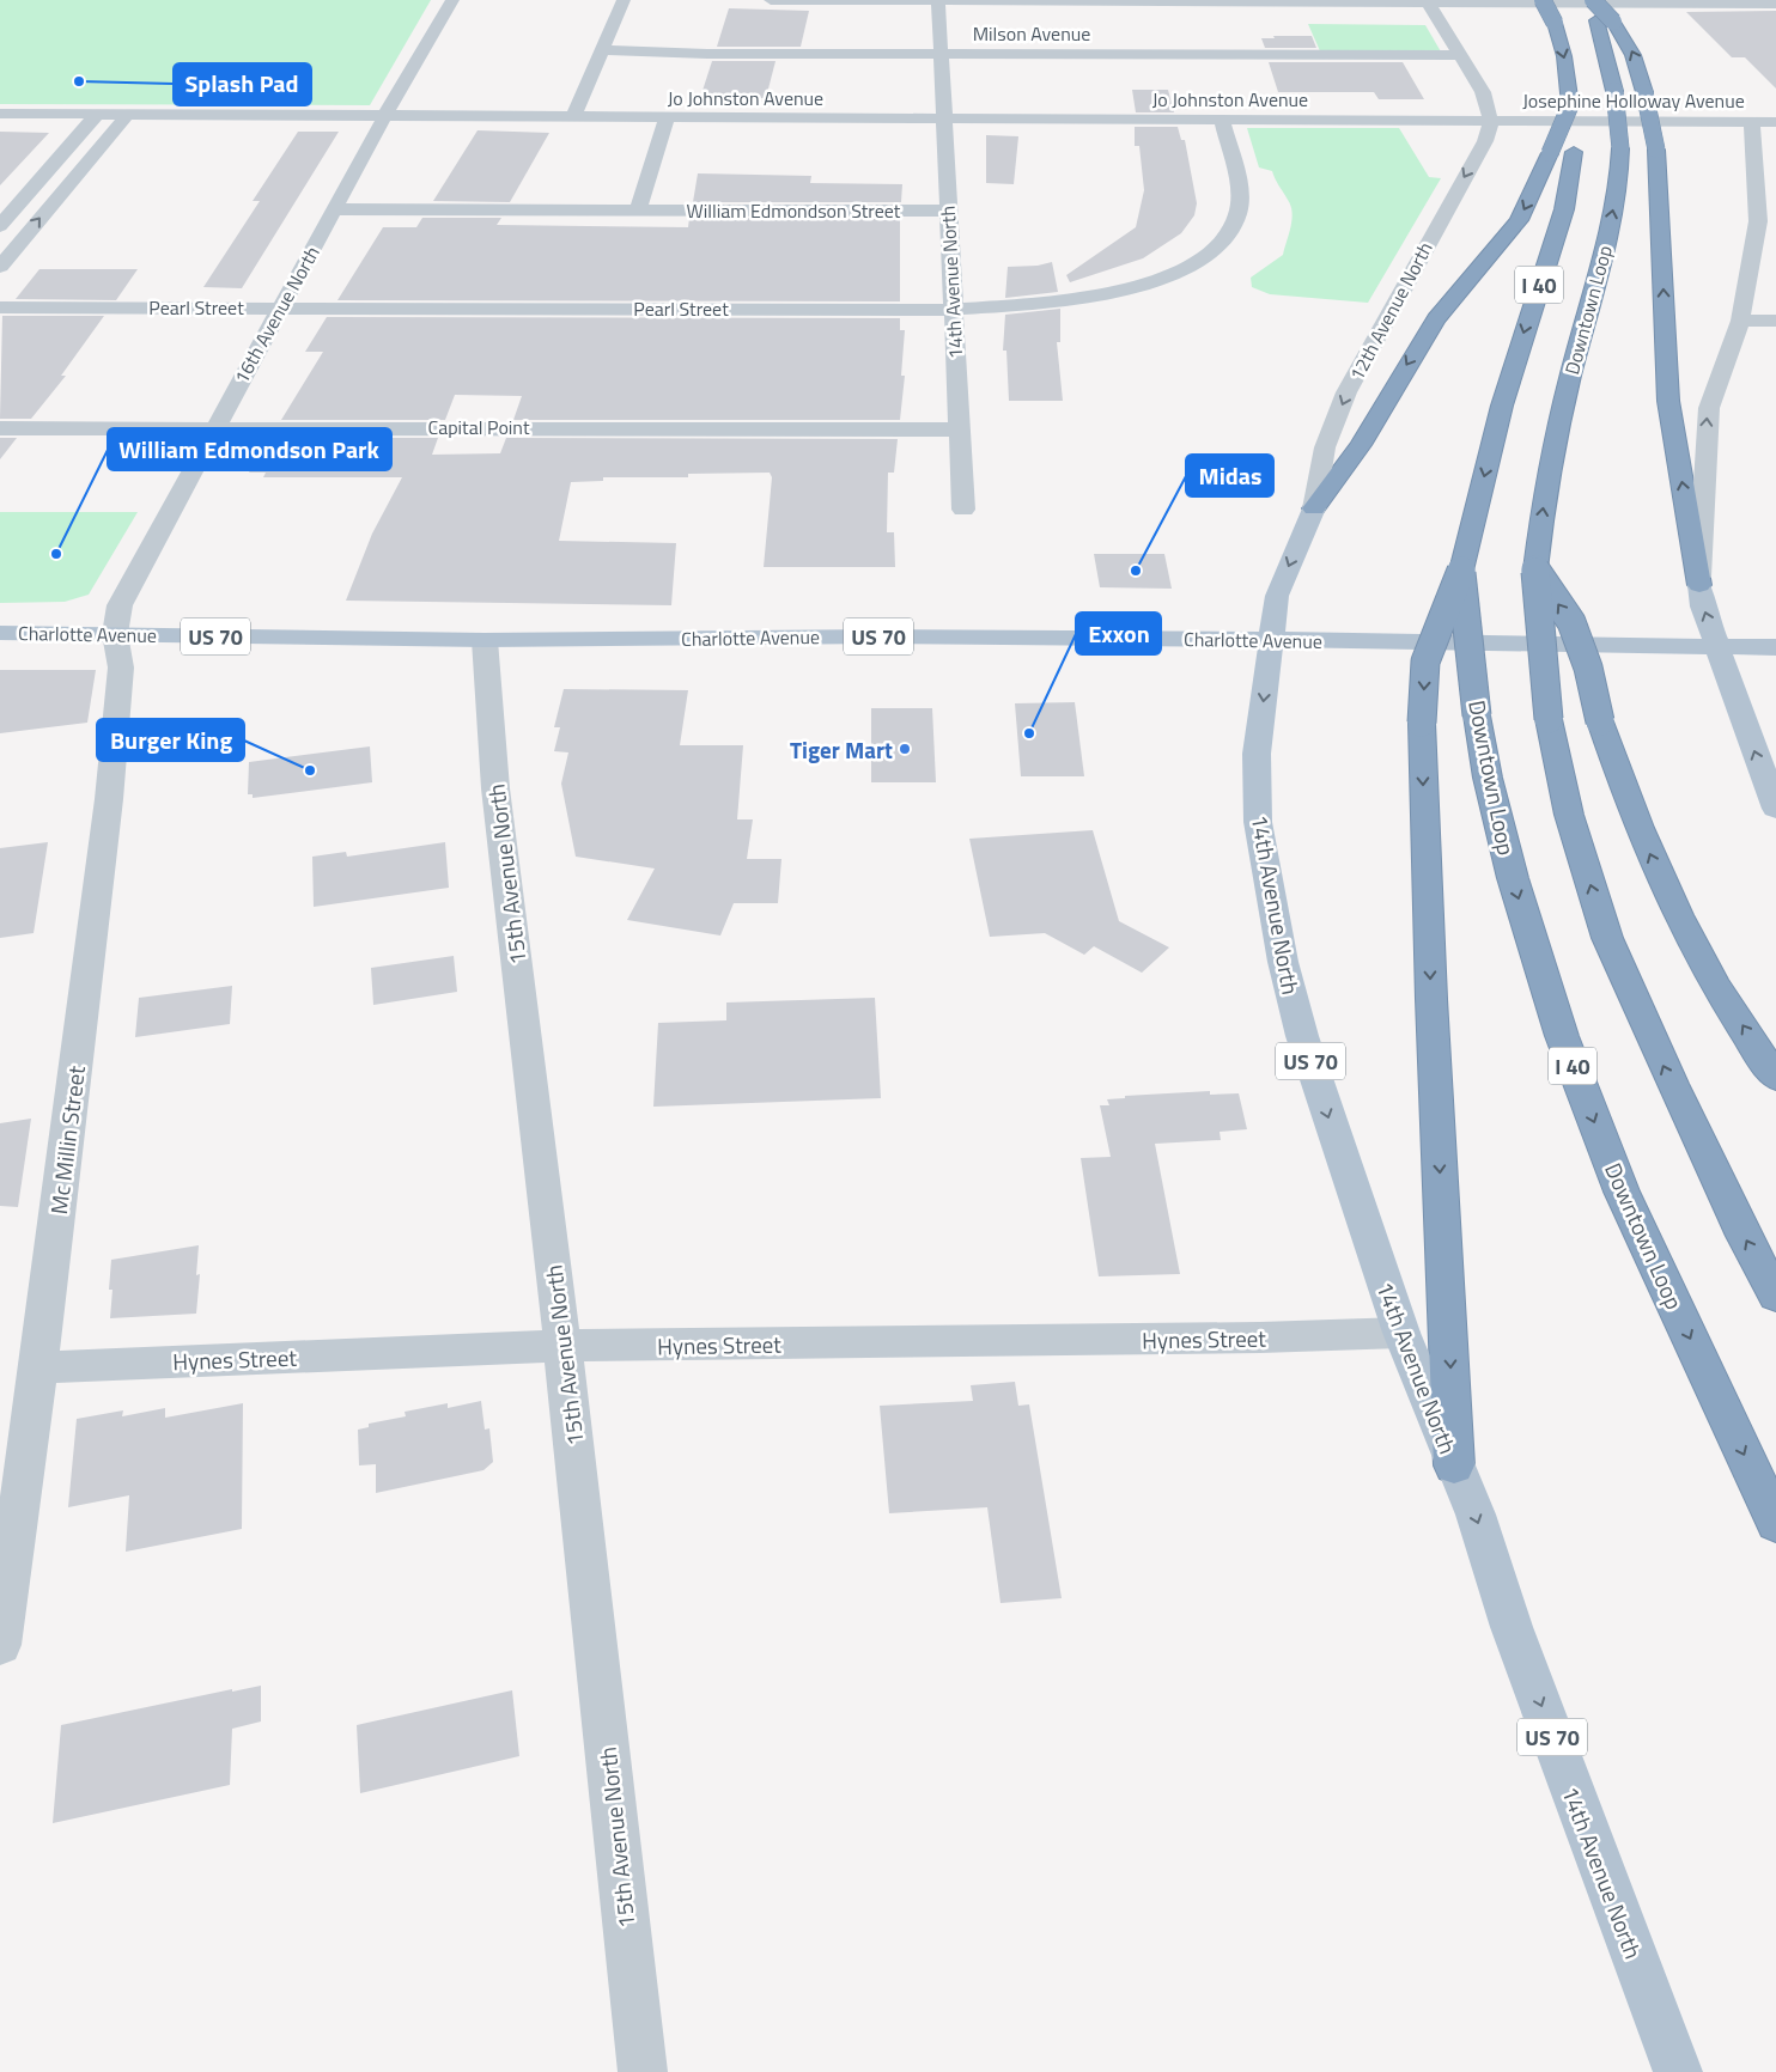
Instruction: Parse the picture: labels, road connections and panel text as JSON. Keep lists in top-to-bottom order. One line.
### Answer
{"streets":{"highway":["I 40","Downtown Loop"],"main road":["14th Avenue North","12th Avenue North","Charlotte Avenue","US 70"],"street":["Milson Avenue","Jo Johnston Avenue","Josephine Holloway Avenue","William Edmondson Street","Pearl Street","16th Avenue North","Capital Point","15th Avenue North","Mc Millin Street","Hynes Street"]},"crossings":[["Milson Avenue","14th Avenue North"],["Jo Johnston Avenue","Josephine Holloway Avenue"],["Jo Johnston Avenue","14th Avenue North"],["Jo Johnston Avenue","Pearl Street"],["Jo Johnston Avenue","12th Avenue North"],["Jo Johnston Avenue","16th Avenue North"],["Josephine Holloway Avenue","12th Avenue North"],["William Edmondson Street","14th Avenue North"],["William Edmondson Street","16th Avenue North"],["14th Avenue North","Pearl Street"],["14th Avenue North","12th Avenue North"],["14th Avenue North","Capital Point"],["14th Avenue North","Charlotte Avenue"],["14th Avenue North","Hynes Street"],["Pearl Street","16th Avenue North"],["12th Avenue North","Charlotte Avenue"],["16th Avenue North","Capital Point"],["16th Avenue North","Charlotte Avenue"],["16th Avenue North","Mc Millin Street"],["Charlotte Avenue","15th Avenue North"],["Charlotte Avenue","Mc Millin Street"],["15th Avenue North","Hynes Street"],["Mc Millin Street","Hynes Street"]],"one_way":["14th Avenue North","12th Avenue North"],"places":["Splash Pad","William Edmondson Park","Midas","Exxon","Tiger Mart","Burger King"]}
